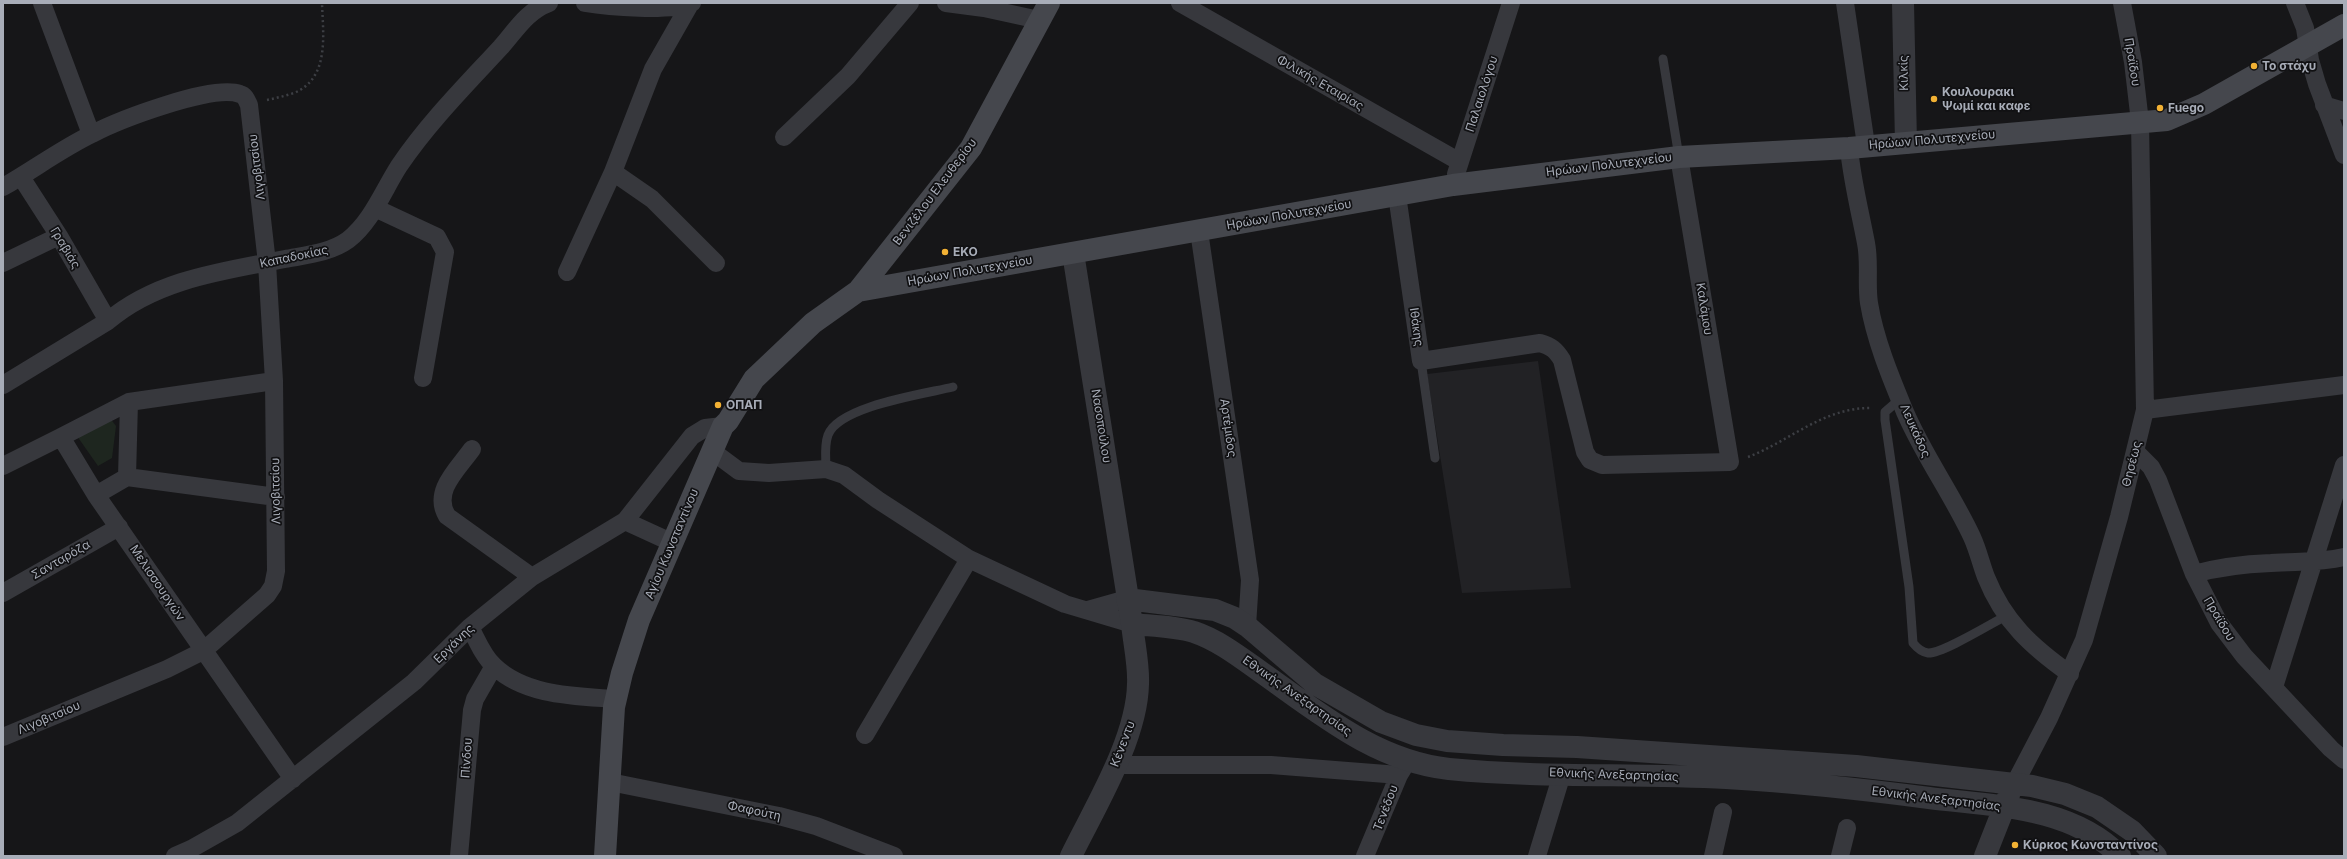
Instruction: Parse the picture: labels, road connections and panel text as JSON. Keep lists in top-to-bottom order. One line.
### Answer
{"streets":{"main road":["Ηρώων Πολυτεχνείου","Βενιζέλου Ελευθερίου","Αγίου Κωνσταντίνου"],"street":["Πραϊδου","Κιλκίς","Φιλικής Εταιρίας","Παλαιολόγου","Λιγοβιτσίου","Γραβιάς","Καπαδοκίας","Καλάμου","Ιθάκης","Νασοπούλου","Αρτέμιδος","Λευκάδος","Θησέως","Σανταρόζα","Μελισσουργών","Εργάνης","Εθνικής Ανεξαρτησίας","Κένεντυ","Πίνδου","Τενέδου","Φαφούτη"]},"crossings":[["Πραϊδου","Ηρώων Πολυτεχνείου"],["Πραϊδου","Θησέως"],["Κιλκίς","Ηρώων Πολυτεχνείου"],["Φιλικής Εταιρίας","Παλαιολόγου"],["Παλαιολόγου","Ηρώων Πολυτεχνείου"],["Ηρώων Πολυτεχνείου","Βενιζέλου Ελευθερίου"],["Ηρώων Πολυτεχνείου","Καλάμου"],["Ηρώων Πολυτεχνείου","Ιθάκης"],["Ηρώων Πολυτεχνείου","Νασοπούλου"],["Ηρώων Πολυτεχνείου","Αρτέμιδος"],["Ηρώων Πολυτεχνείου","Λευκάδος"],["Ηρώων Πολυτεχνείου","Θησέως"],["Ηρώων Πολυτεχνείου","Αγίου Κωνσταντίνου"],["Λιγοβιτσίου","Καπαδοκίας"],["Λιγοβιτσίου","Μελισσουργών"],["Βενιζέλου Ελευθερίου","Αγίου Κωνσταντίνου"],["Γραβιάς","Καπαδοκίας"],["Νασοπούλου","Εθνικής Ανεξαρτησίας"],["Νασοπούλου","Κένεντυ"],["Λευκάδος","Θησέως"],["Αγίου Κωνσταντίνου","Εργάνης"],["Αγίου Κωνσταντίνου","Φαφούτη"],["Σανταρόζα","Μελισσουργών"],["Μελισσουργών","Εργάνης"],["Εθνικής Ανεξαρτησίας","Κένεντυ"],["Εθνικής Ανεξαρτησίας","Τενέδου"]],"places":["Το στάχυ","Κουλουρακι Ψωμί και καφε","Fuego","EKO","ΟΠΑΠ","Κύρκος Κωνσταντίνος"]}
